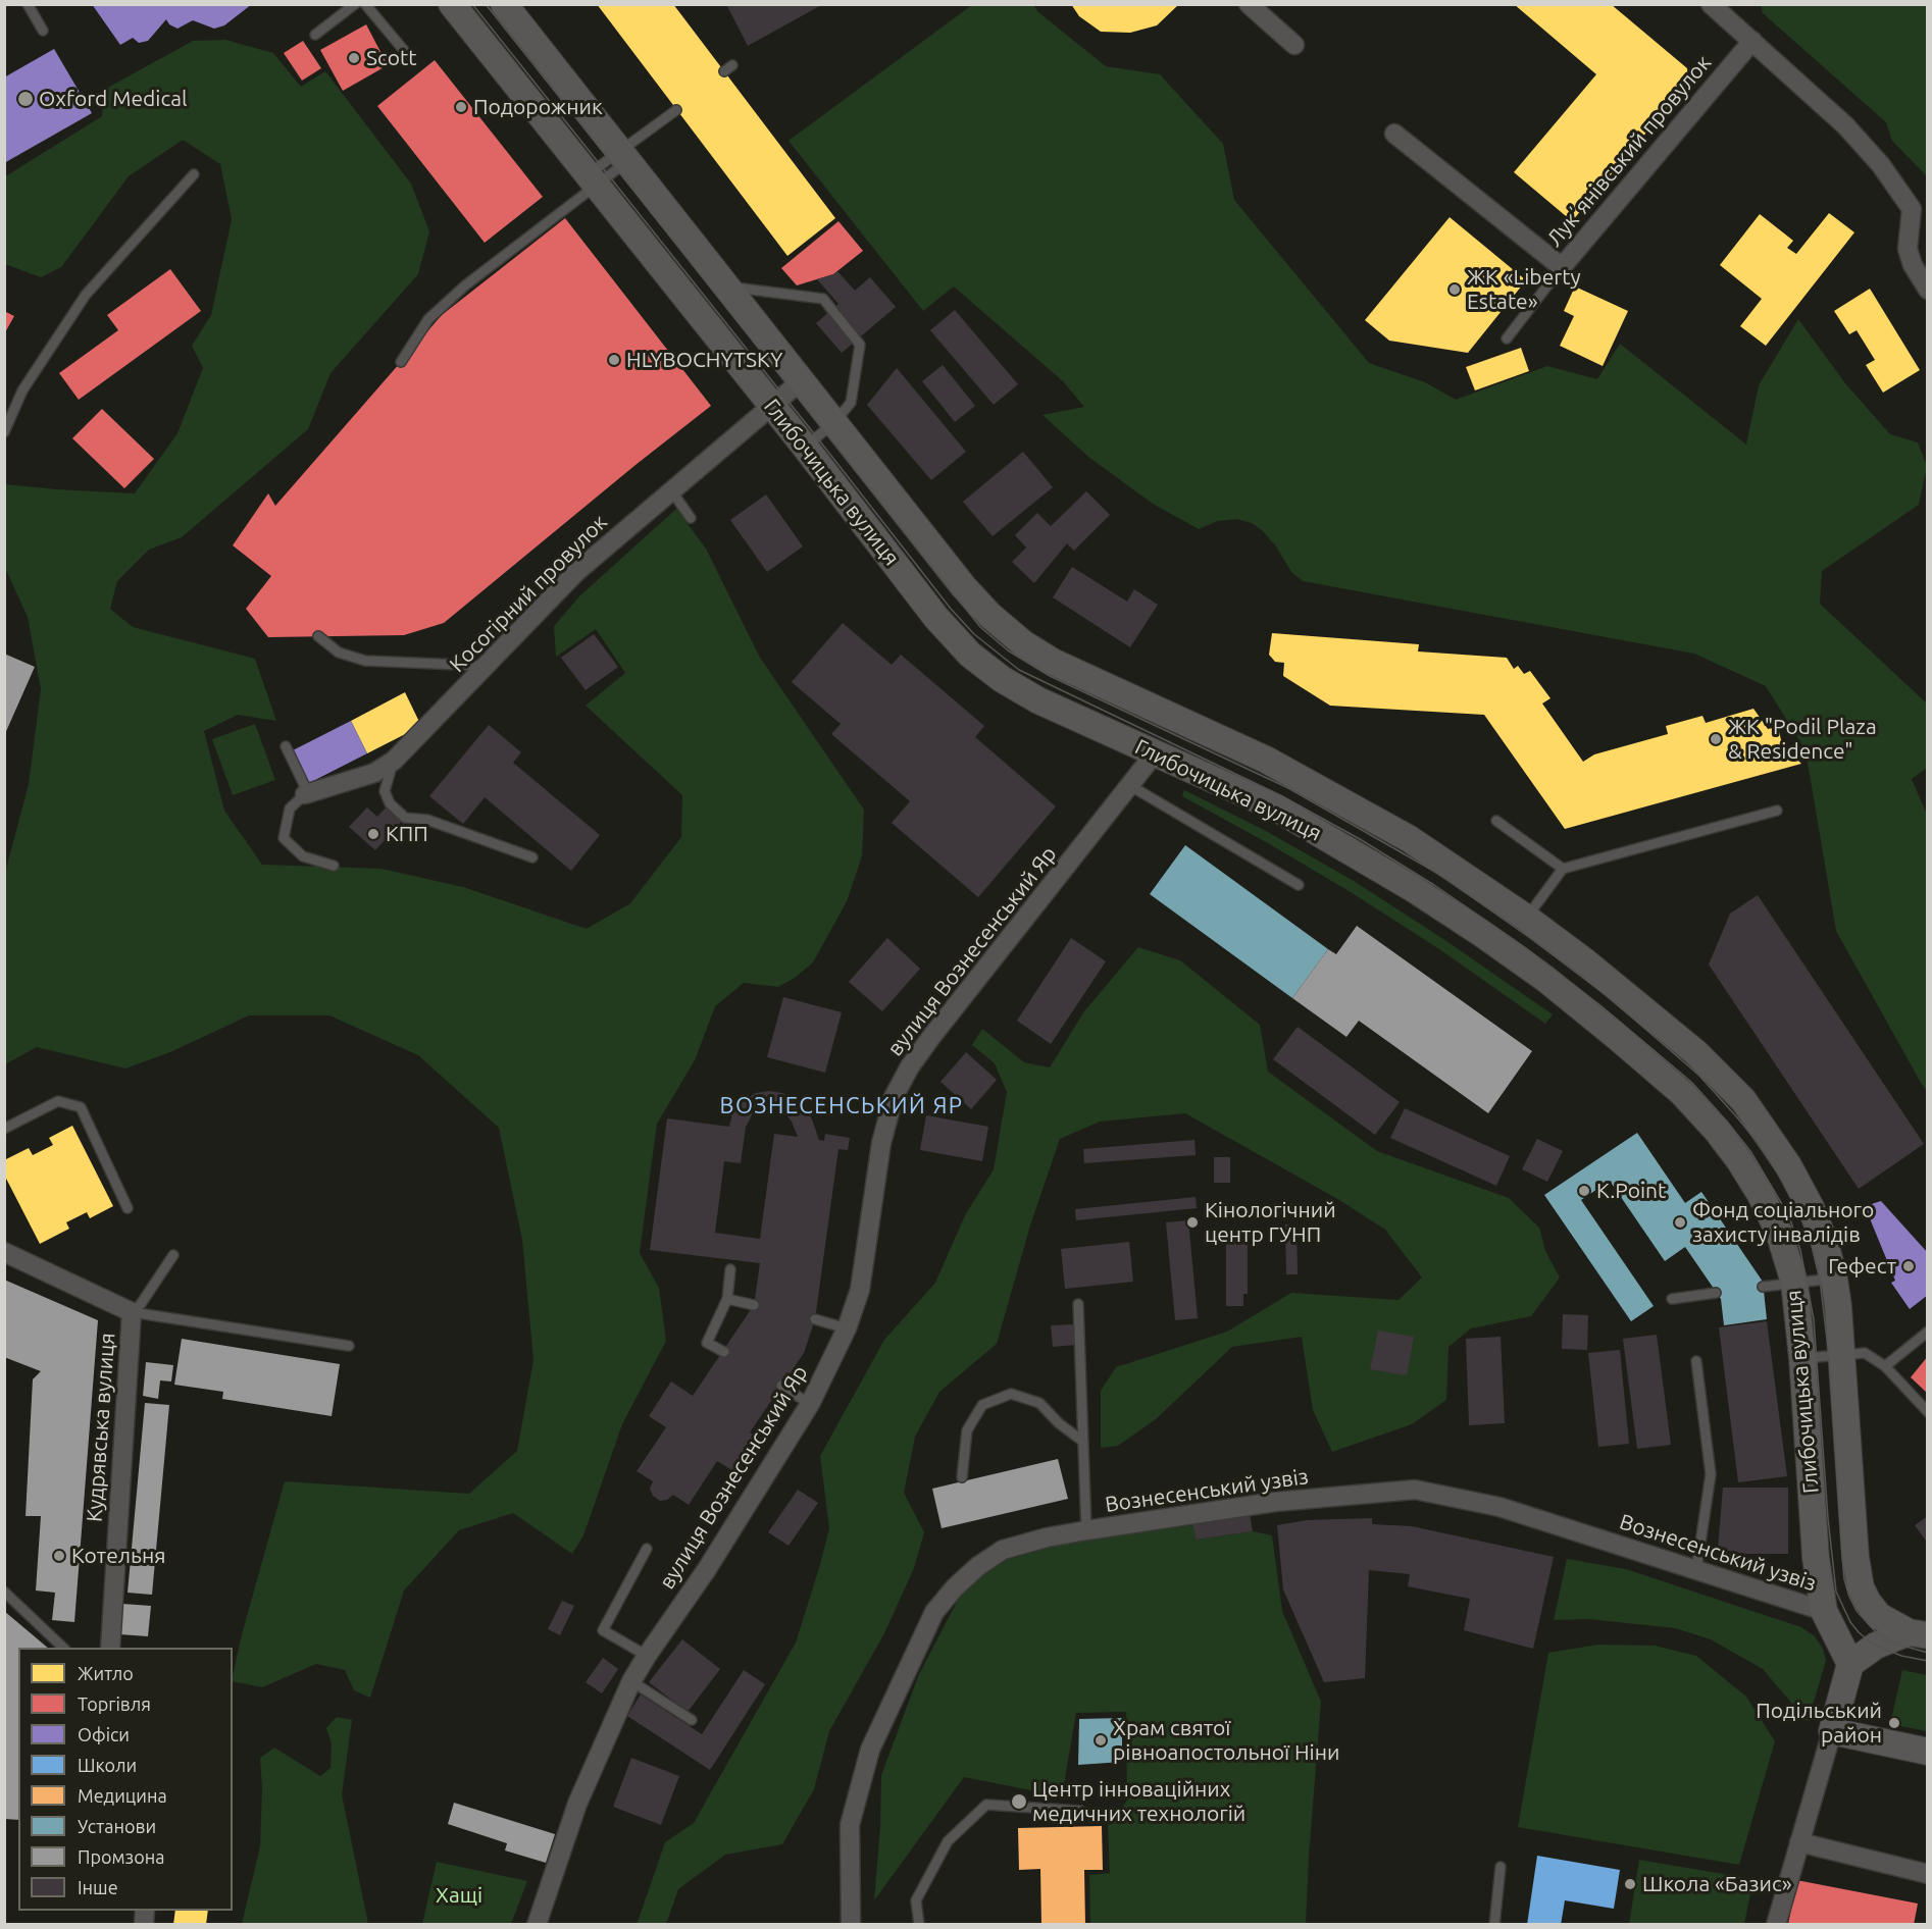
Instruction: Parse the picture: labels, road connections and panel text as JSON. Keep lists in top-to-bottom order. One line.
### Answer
{"streets":{"main road":["Глибочицька вулиця"],"street":["Лукʼянівський провулок","Косогірний провулок","вулиця Вознесенський Яр","Кудрявська вулиця","Вознесенський узвіз"]},"crossings":[["Глибочицька вулиця","Косогірний провулок"],["Глибочицька вулиця","вулиця Вознесенський Яр"],["Глибочицька вулиця","Вознесенський узвіз"]],"districts":["ВОЗНЕСЕНСЬКИЙ ЯР"],"parks":["Хащі"],"places":["Scott","Oxford Medical","Подорожник","ЖК «Liberty Estate»","HLYBOCHYTSKY","ЖК \"Podil Plaza & Residence\"","КПП","K.Point","Кінологічний центр ГУНП","Фонд соціального захисту інвалідів","Гефест","Котельня","Подільський район","Храм святої рівноапостольної Ніни","Центр інноваційних медичних технологій","Школа «Базис»"],"legend":["Житло","Торгівля","Офіси","Школи","Медицина","Установи","Промзона","Інше"]}
